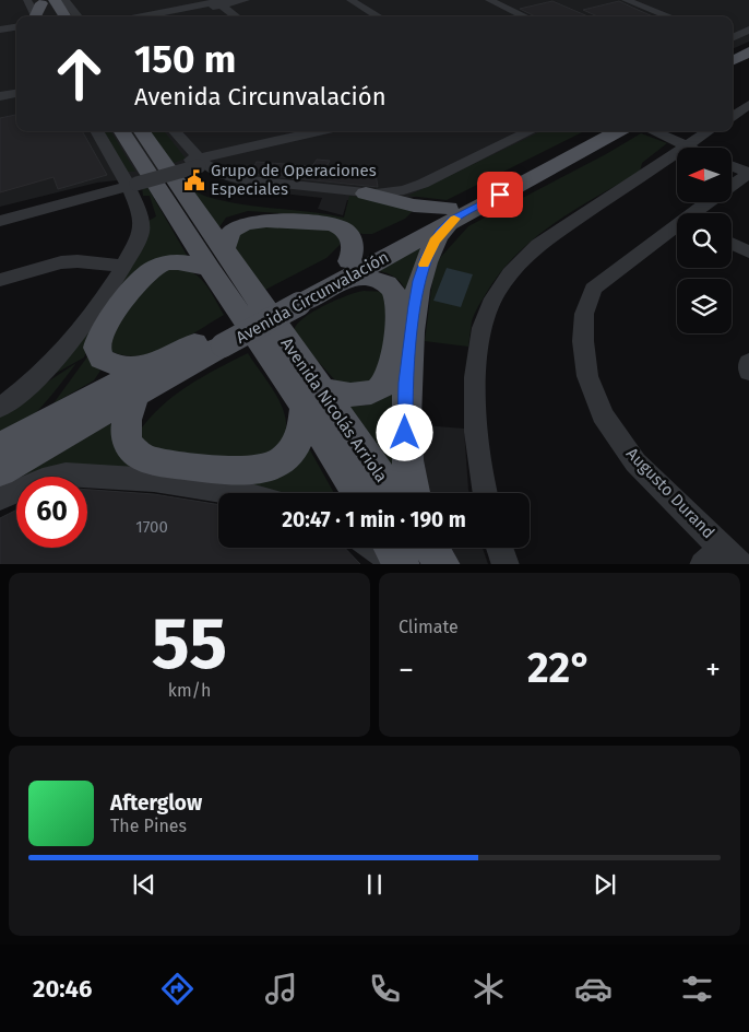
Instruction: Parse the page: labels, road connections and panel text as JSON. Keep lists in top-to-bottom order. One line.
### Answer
{"streets":{"main road":["Avenida Circunvalación","Avenida Nicolás Arriola"],"street":["Augusto Durand"]},"places":{"public building":["Grupo de Operaciones Especiales"]},"house_numbers":["1700"],"north":"left","page":{"turn":["150 m","Avenida Circunvalación"],"limit":"60","trip":"20:47 · 1 min · 190 m","tile":[["55","km/h"],"Climate"],"heat":["−","22°","+"],"song":["Afterglow","The Pines"],"tabs":"20:46"}}
